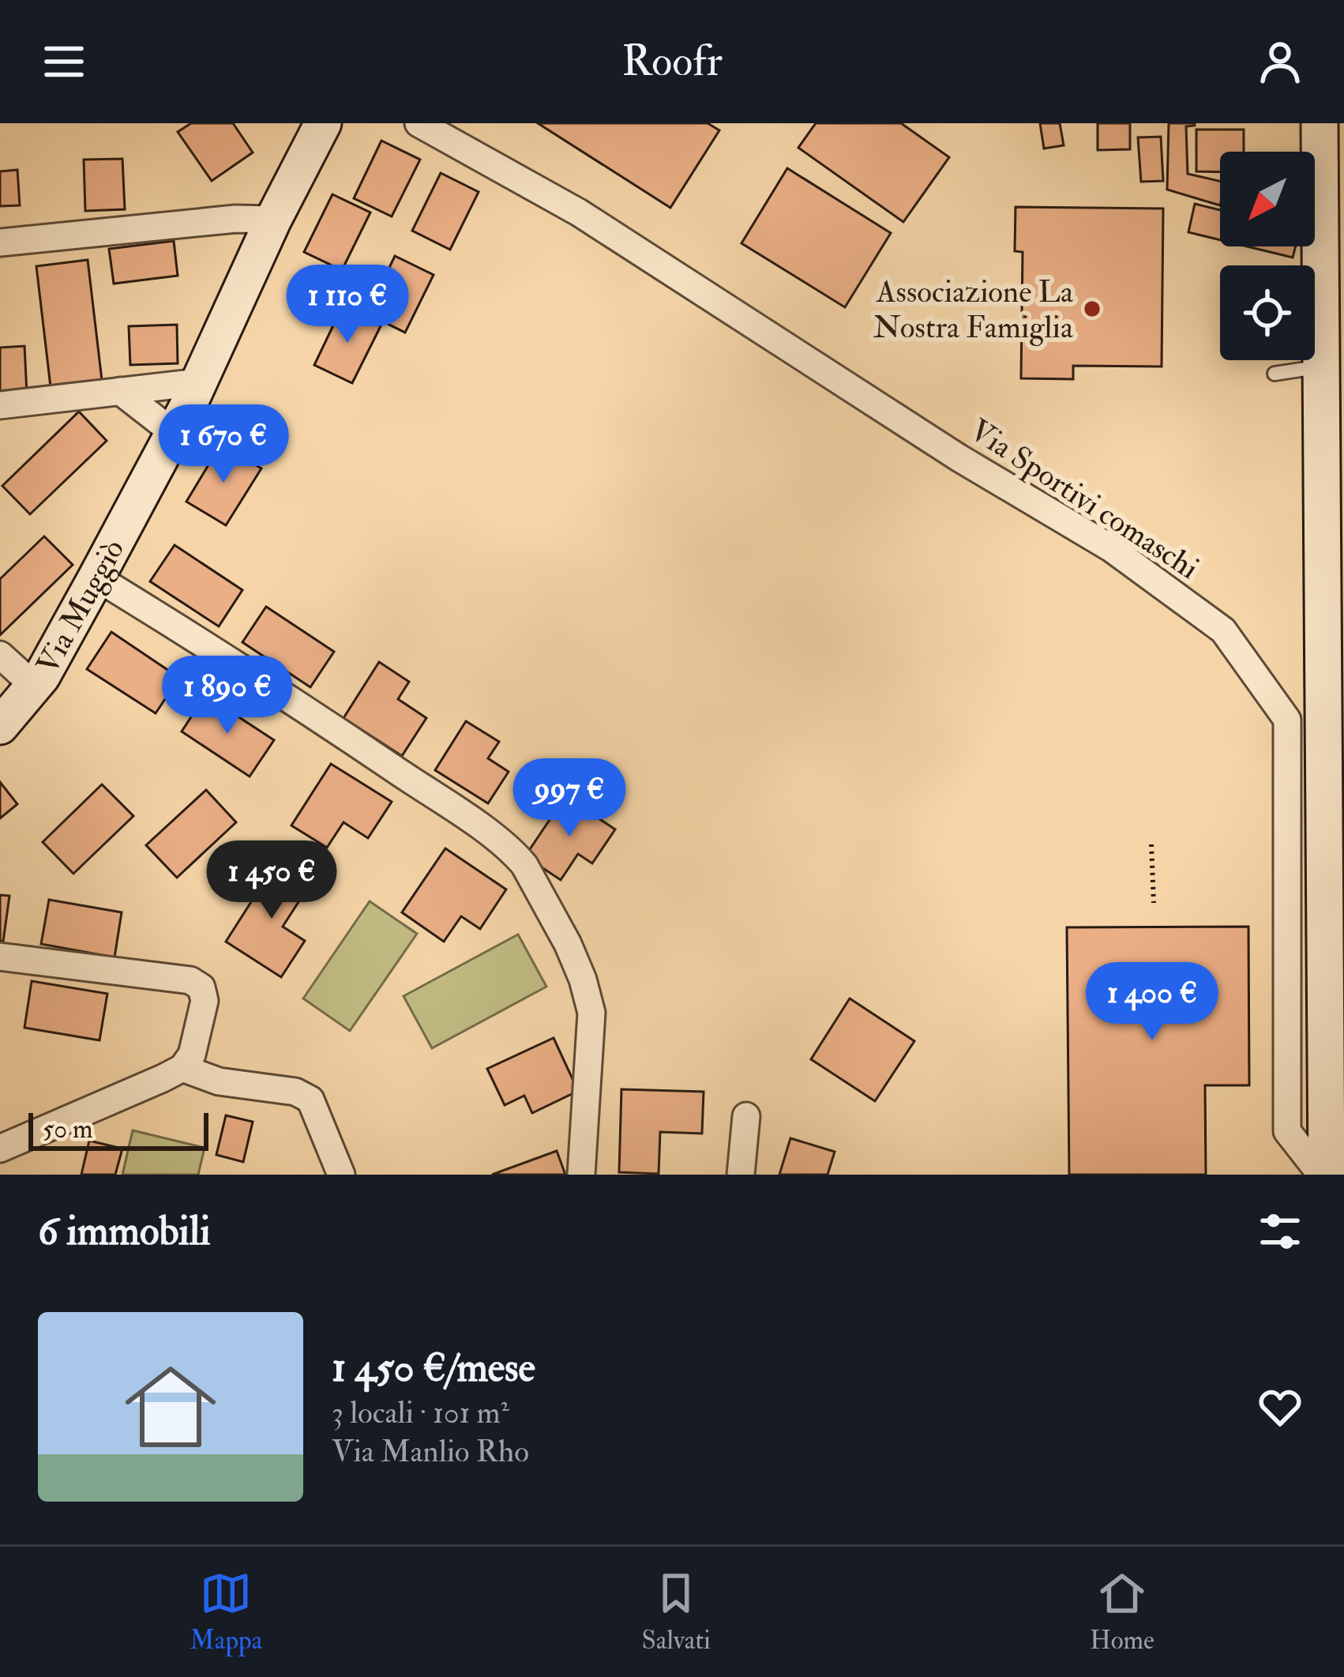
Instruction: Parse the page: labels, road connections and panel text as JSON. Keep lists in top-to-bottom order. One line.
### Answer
{"streets":{"main road":["Via Muggiò"],"street":["Via Sportivi comaschi"]},"places":["Associazione La Nostra Famiglia"],"scale_bar":"50 m","north":"bottom left","page":{"header":"Roofr","price":["1 110 €","1 670 €","1 890 €","997 €","1 450 €","1 400 €"],"scale":"50 m","heading":"6 immobili","list":[{"name":"1 450 €/mese","note":"3 locali · 101 m² · Via Manlio Rho"}],"tabs":["Mappa","Salvati","Home"]}}
